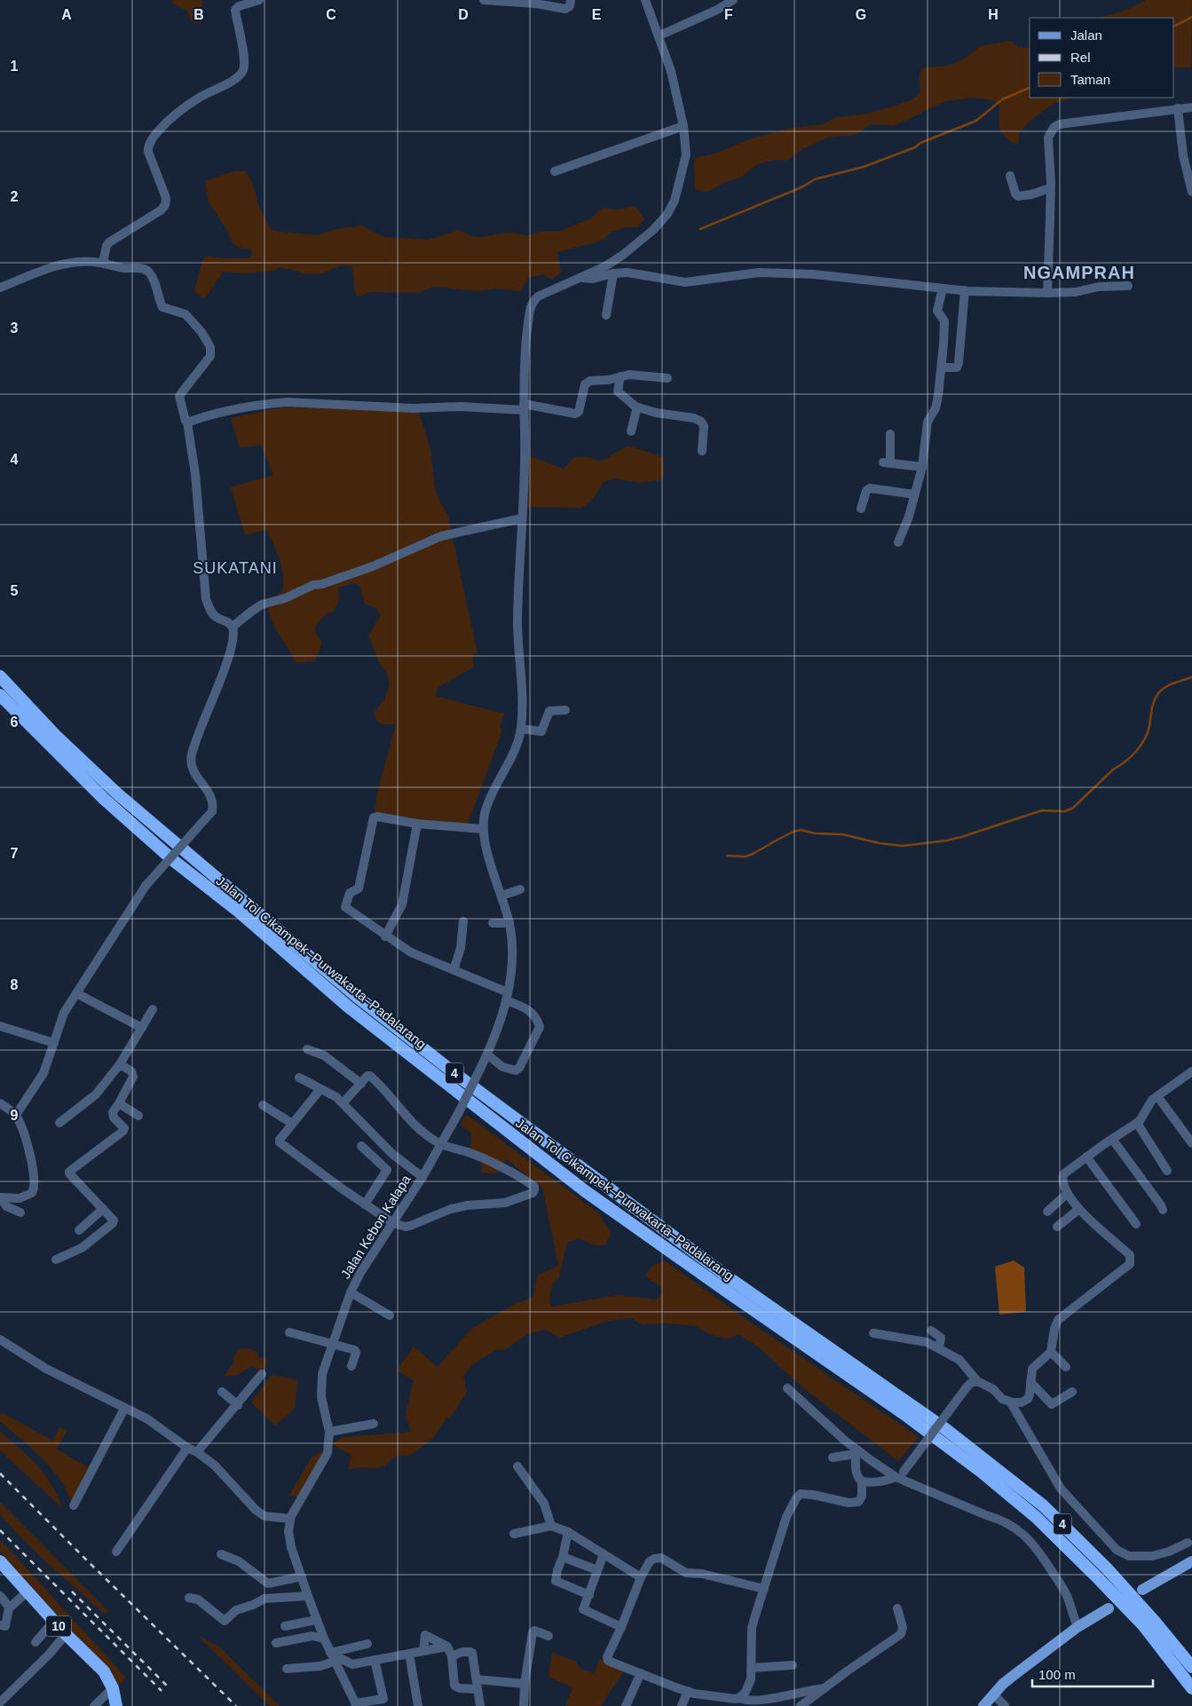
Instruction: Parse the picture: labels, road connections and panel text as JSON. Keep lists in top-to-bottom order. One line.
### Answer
{"streets":{"highway":["Jalan Tol Cikampek–Purwakarta–Padalarang","4","10"],"street":["Jalan Kebon Kalapa"]},"districts":["NGAMPRAH","SUKATANI"],"legend":["Jalan","Rel","Taman"],"scale_bar":"100 m","grid":{"columns":["A","B","C","D","E","F","G","H"],"rows":["1","2","3","4","5","6","7","8","9"]}}
